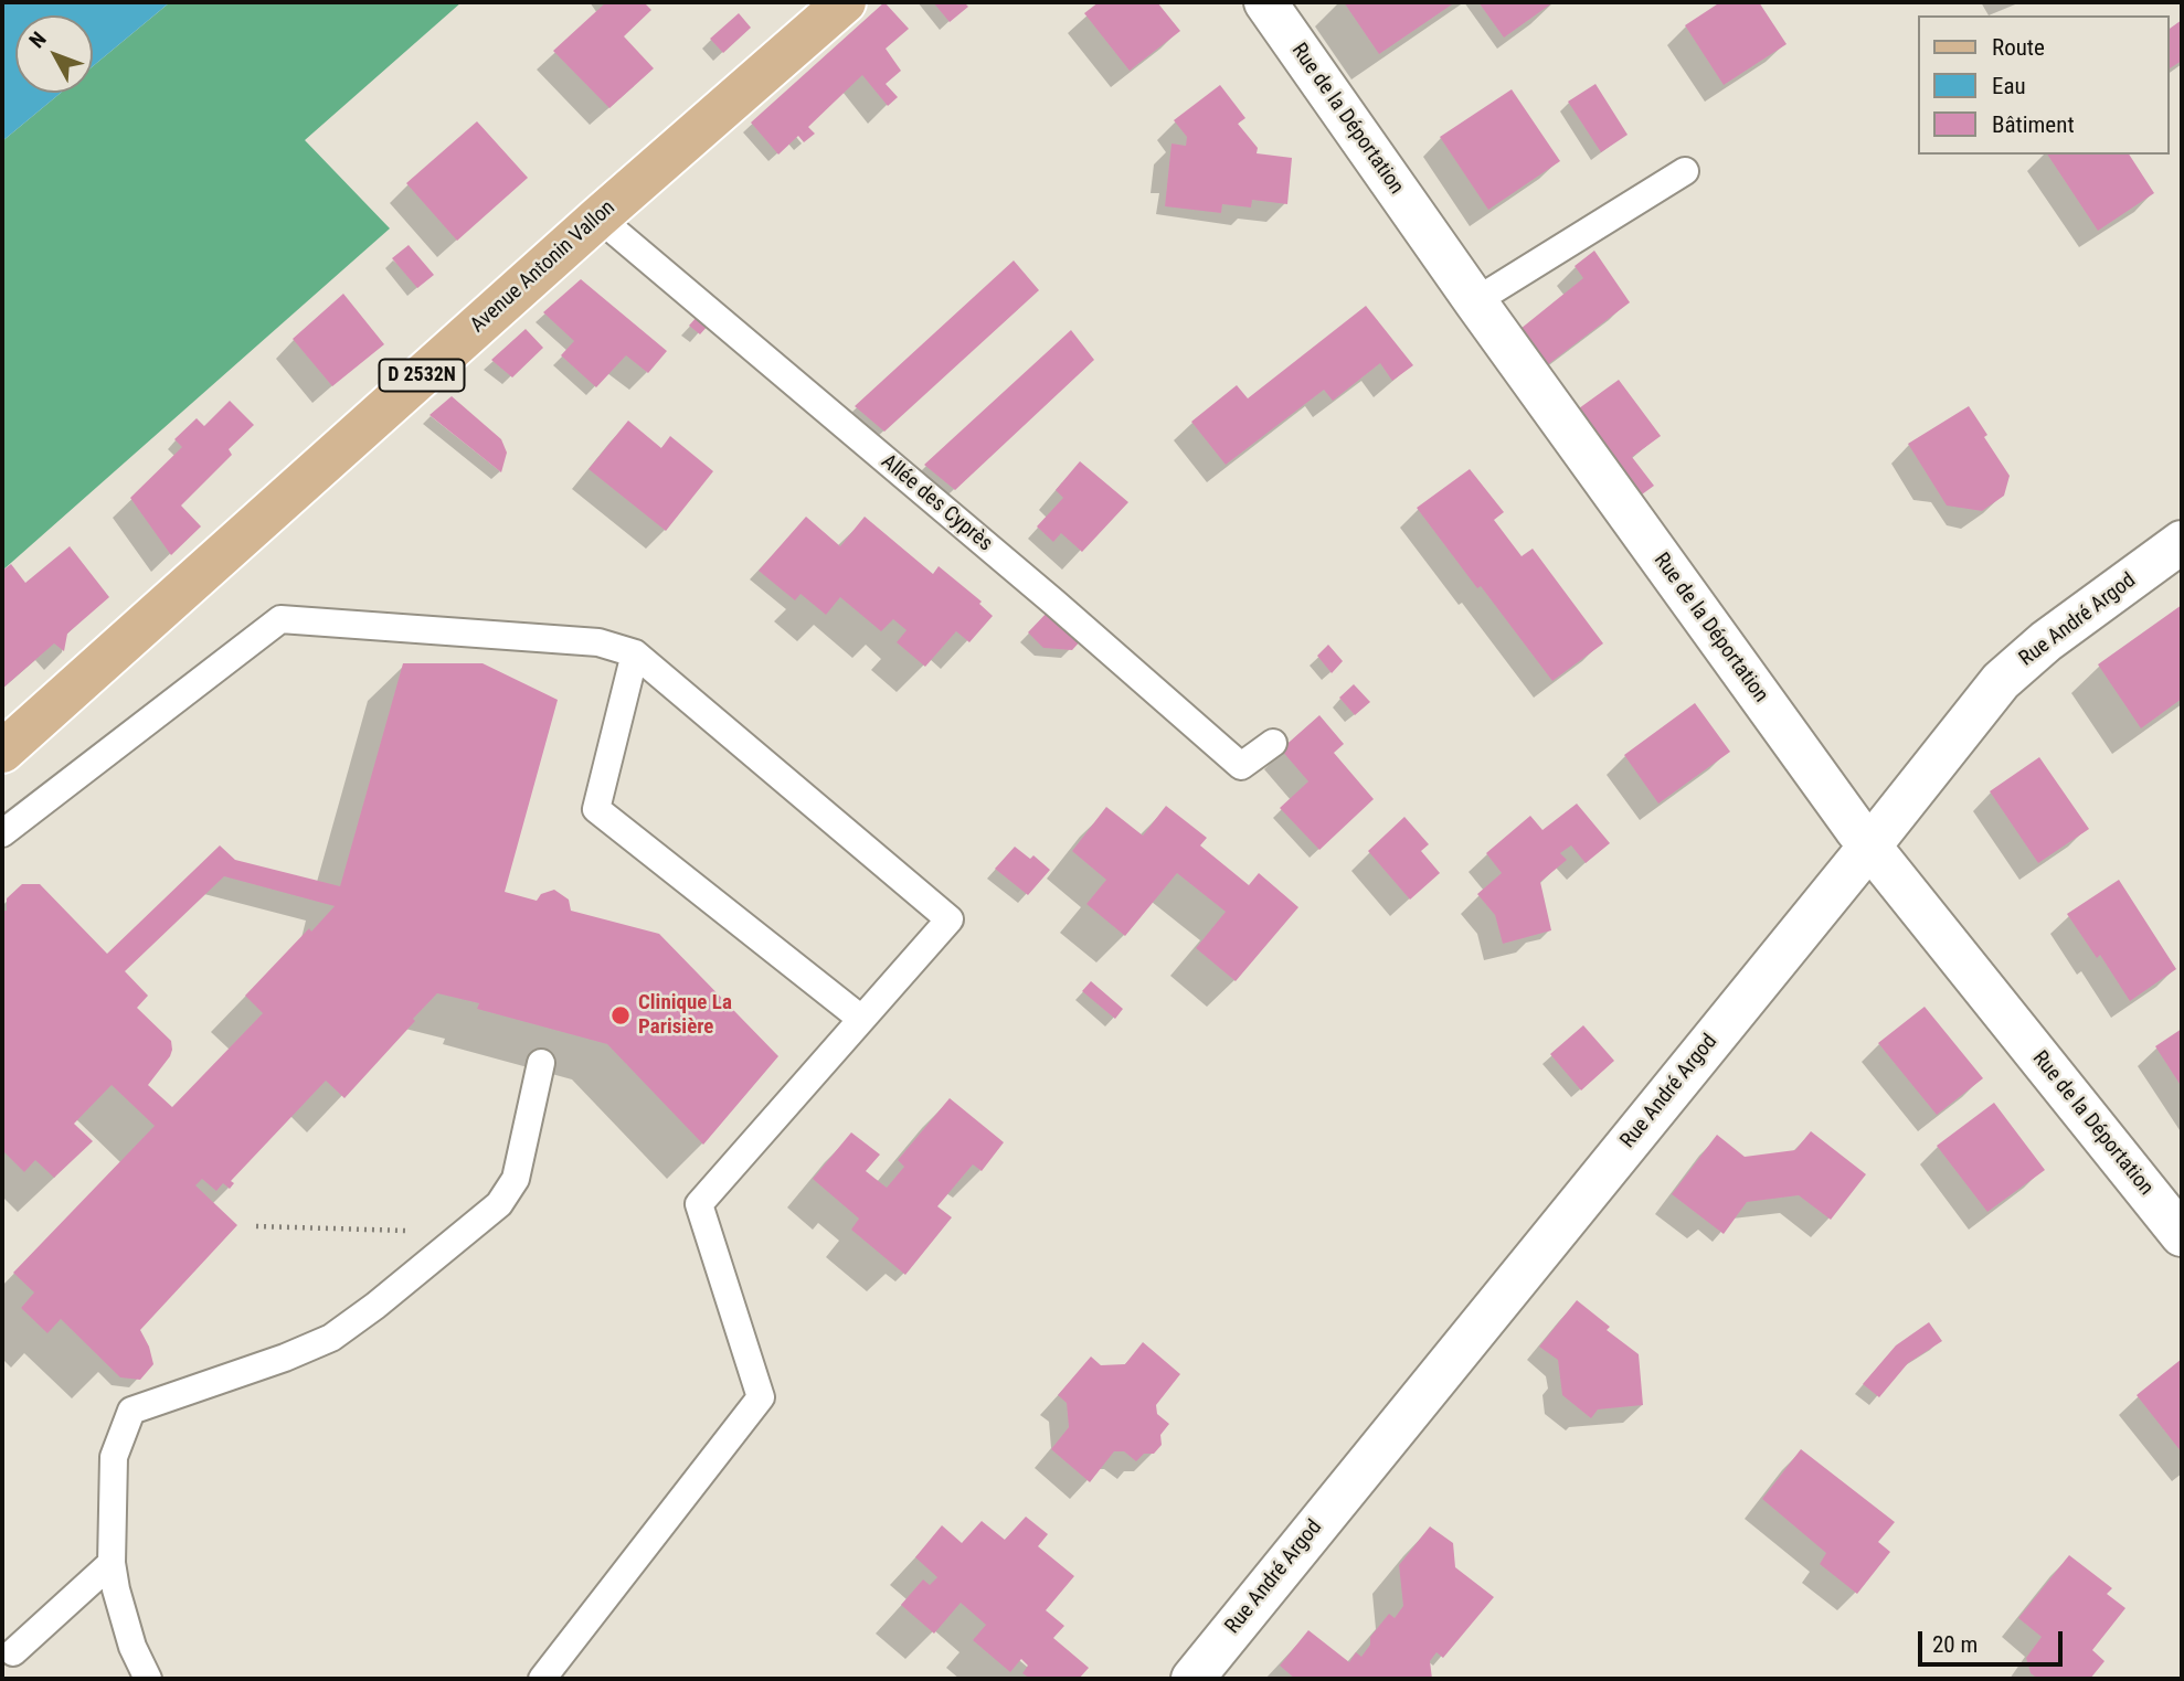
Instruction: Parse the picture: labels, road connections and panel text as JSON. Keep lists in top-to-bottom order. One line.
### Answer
{"streets":{"main road":["Avenue Antonin Vallon","D 2532N"],"street":["Rue de la Déportation","Rue André Argod"],"lane":["Allée des Cyprès"]},"crossings":[["Rue de la Déportation","Rue André Argod"],["Avenue Antonin Vallon","Allée des Cyprès"]],"places":["Clinique La Parisière"],"legend":["Route","Eau","Bâtiment"],"scale_bar":"20 m","north":"top left"}
